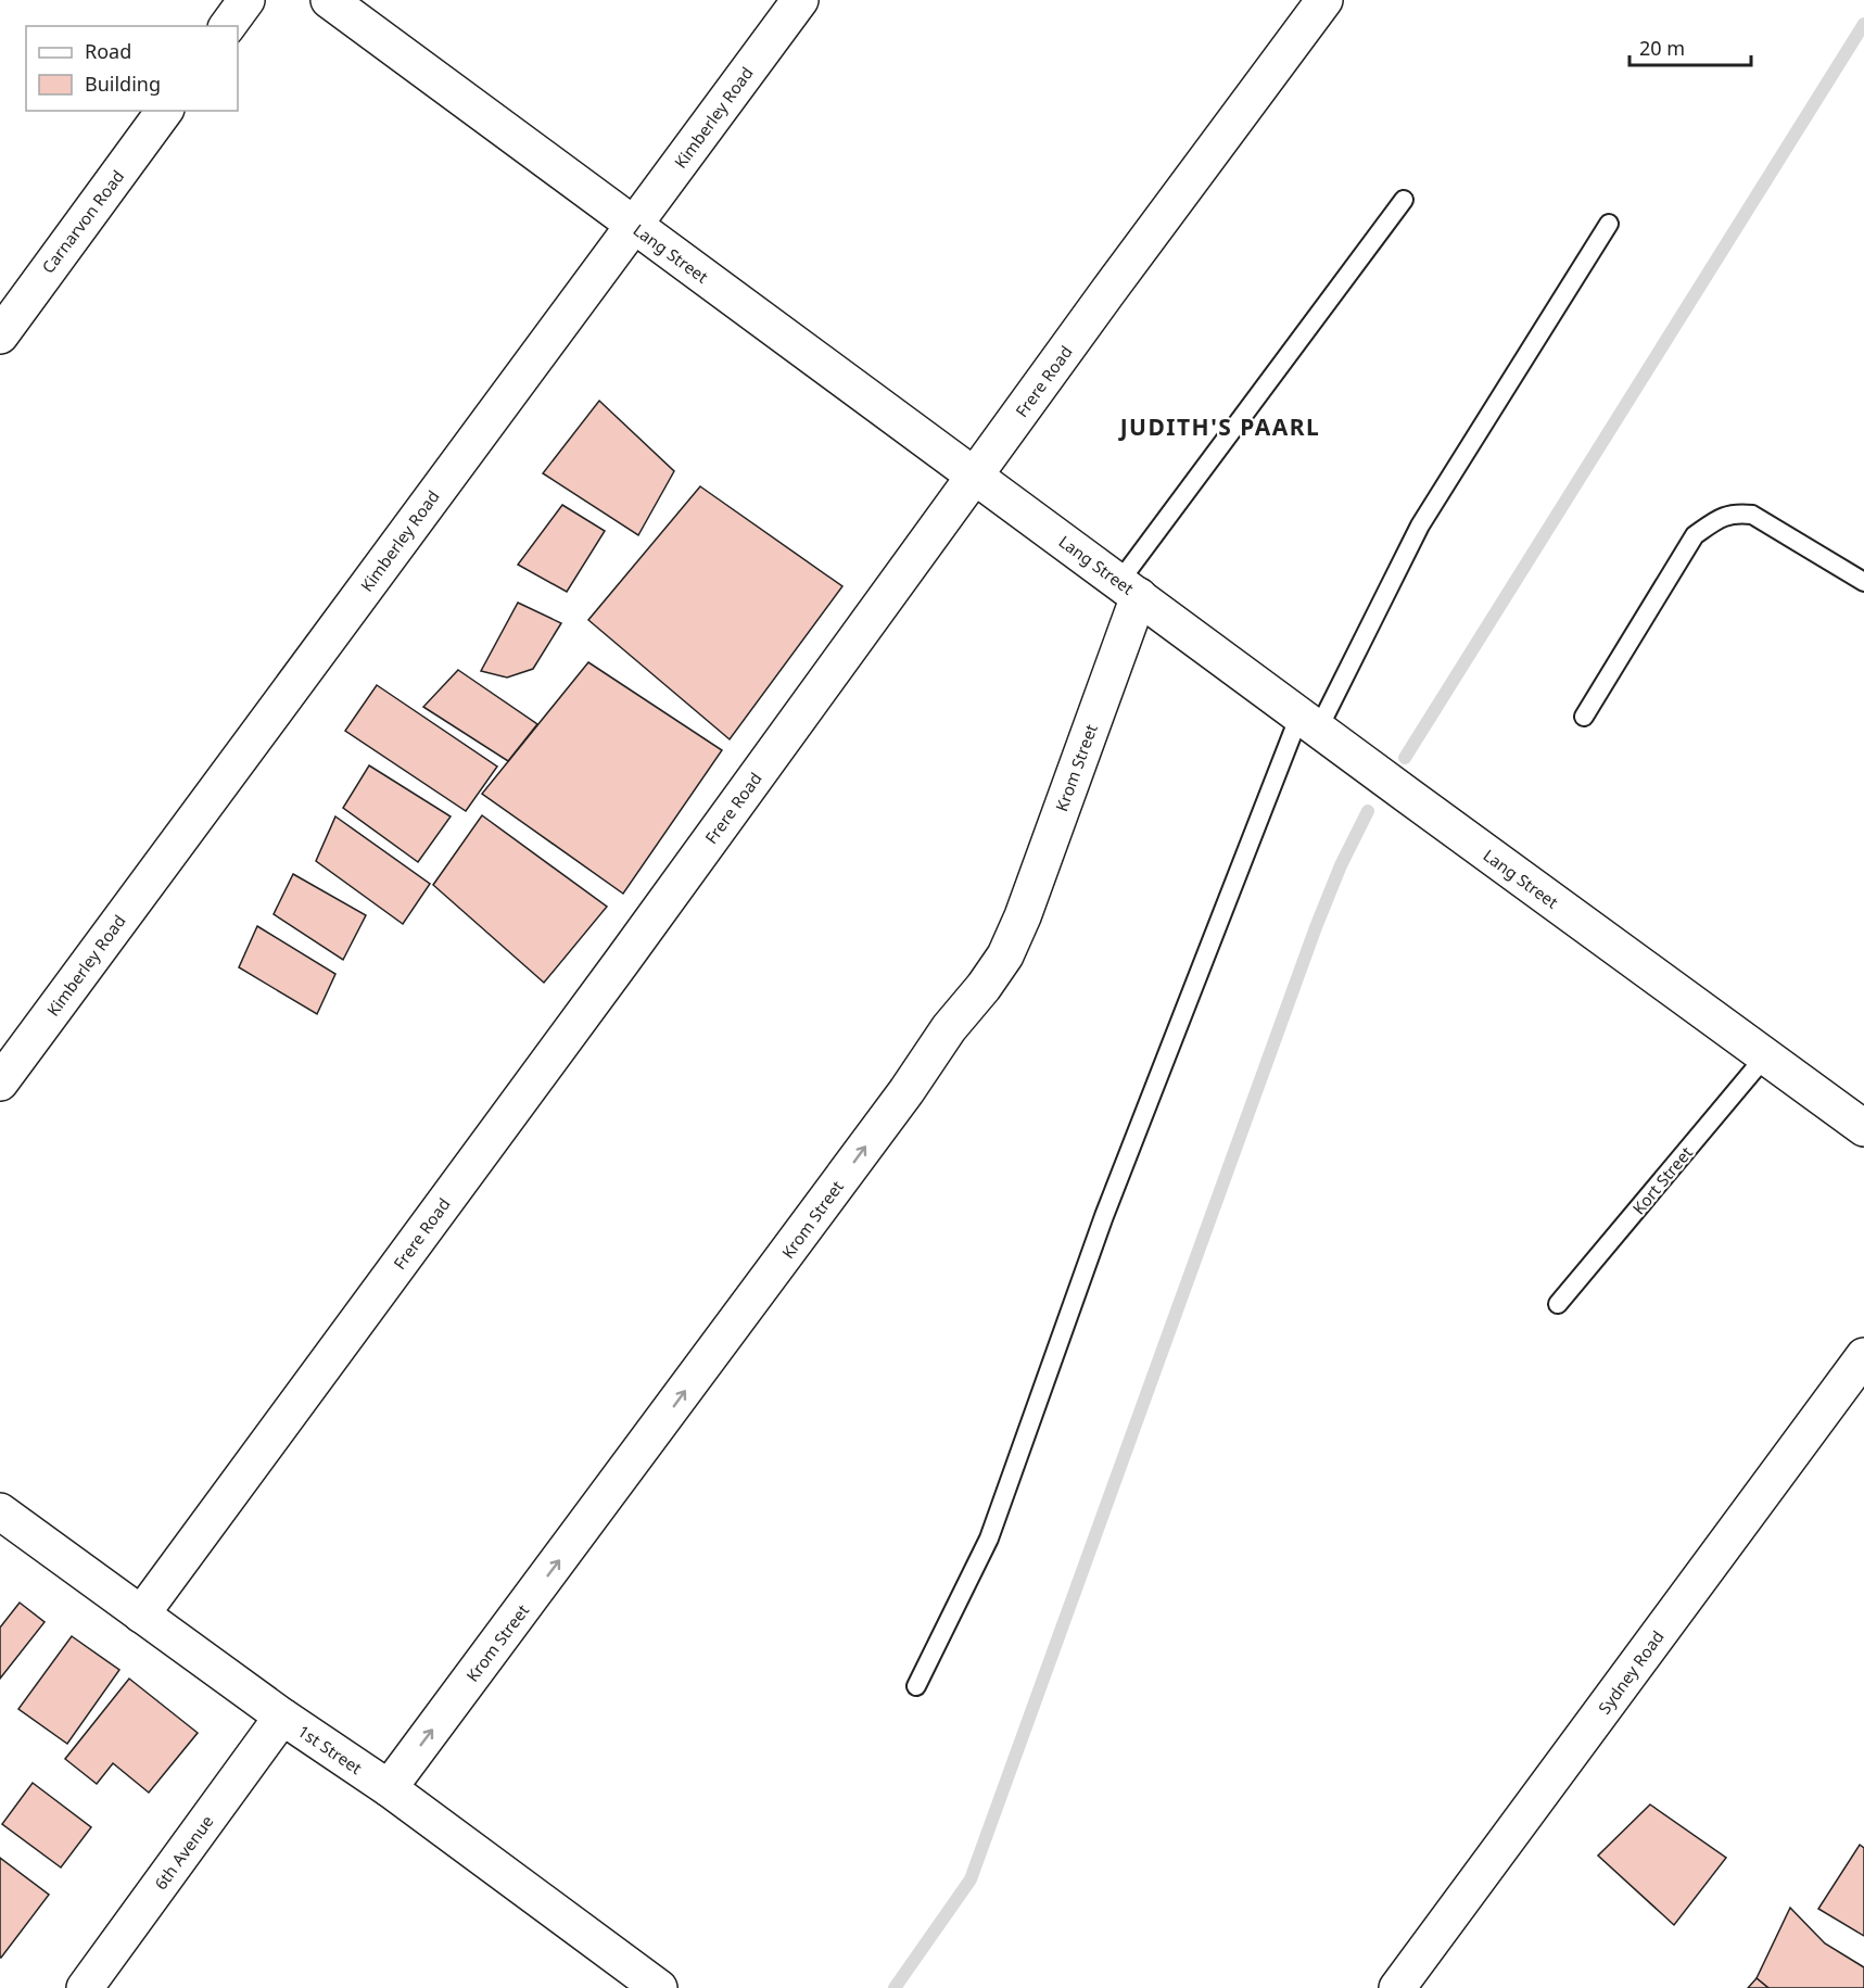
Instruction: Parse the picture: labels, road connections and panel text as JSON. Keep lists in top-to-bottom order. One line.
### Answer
{"streets":{"street":["Kimberley Road","Carnarvon Road","Lang Street","Frere Road","Krom Street","Sydney Road","1st Street","6th Avenue"],"lane":["Kort Street"]},"crossings":[["Kimberley Road","Lang Street"],["Lang Street","Frere Road"],["Lang Street","Krom Street"],["Lang Street","Kort Street"],["Frere Road","1st Street"],["Krom Street","1st Street"],["1st Street","6th Avenue"]],"one_way":["Krom Street"],"districts":["JUDITH'S PAARL"],"legend":["Road","Building"],"scale_bar":"20 m"}
